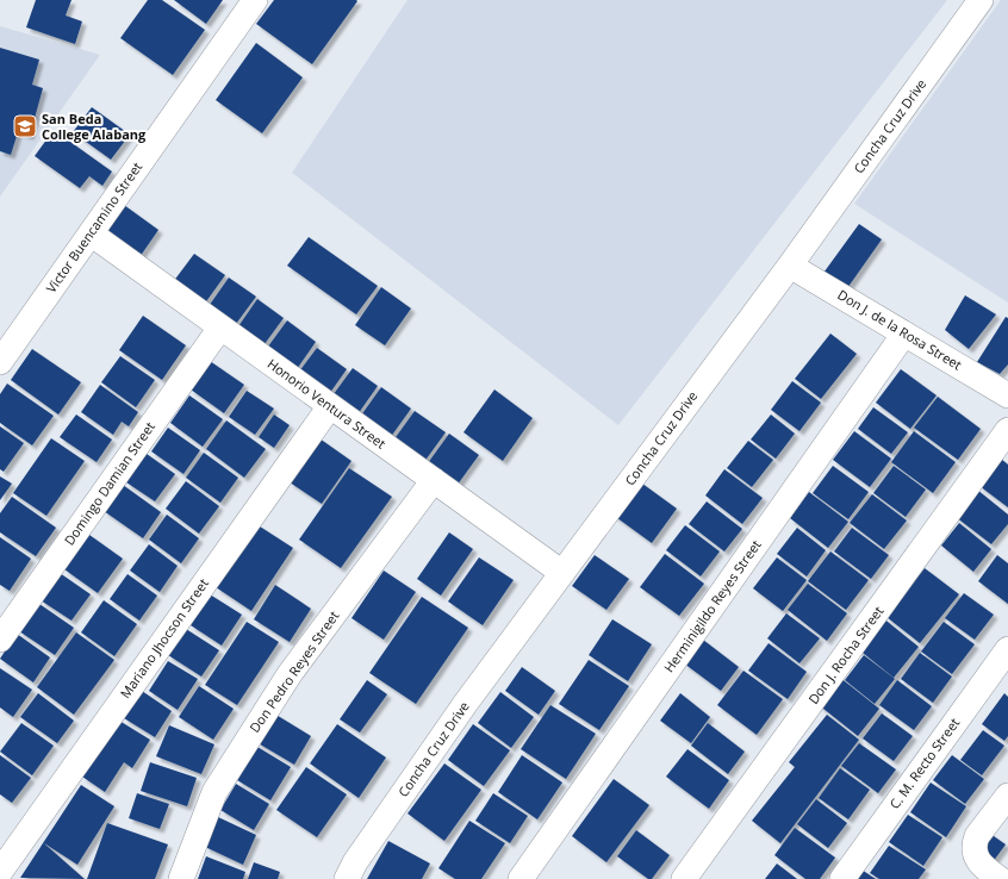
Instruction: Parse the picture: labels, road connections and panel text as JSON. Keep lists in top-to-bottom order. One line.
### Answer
{"streets":{"street":["Concha Cruz Drive","Victor Buencamino Street","Don J. de la Rosa Street","Honorio Ventura Street","Domingo Damian Street","Herminigildo Reyes Street","Mariano Jhocson Street","Don J. Rocha Street","Don Pedro Reyes Street","C. M. Recto Street"]},"crossings":[["Concha Cruz Drive","Don J. de la Rosa Street"],["Concha Cruz Drive","Honorio Ventura Street"],["Victor Buencamino Street","Honorio Ventura Street"],["Don J. de la Rosa Street","Herminigildo Reyes Street"],["Honorio Ventura Street","Domingo Damian Street"],["Honorio Ventura Street","Mariano Jhocson Street"],["Honorio Ventura Street","Don Pedro Reyes Street"]],"places":{"school or university":["San Beda College Alabang"]}}
